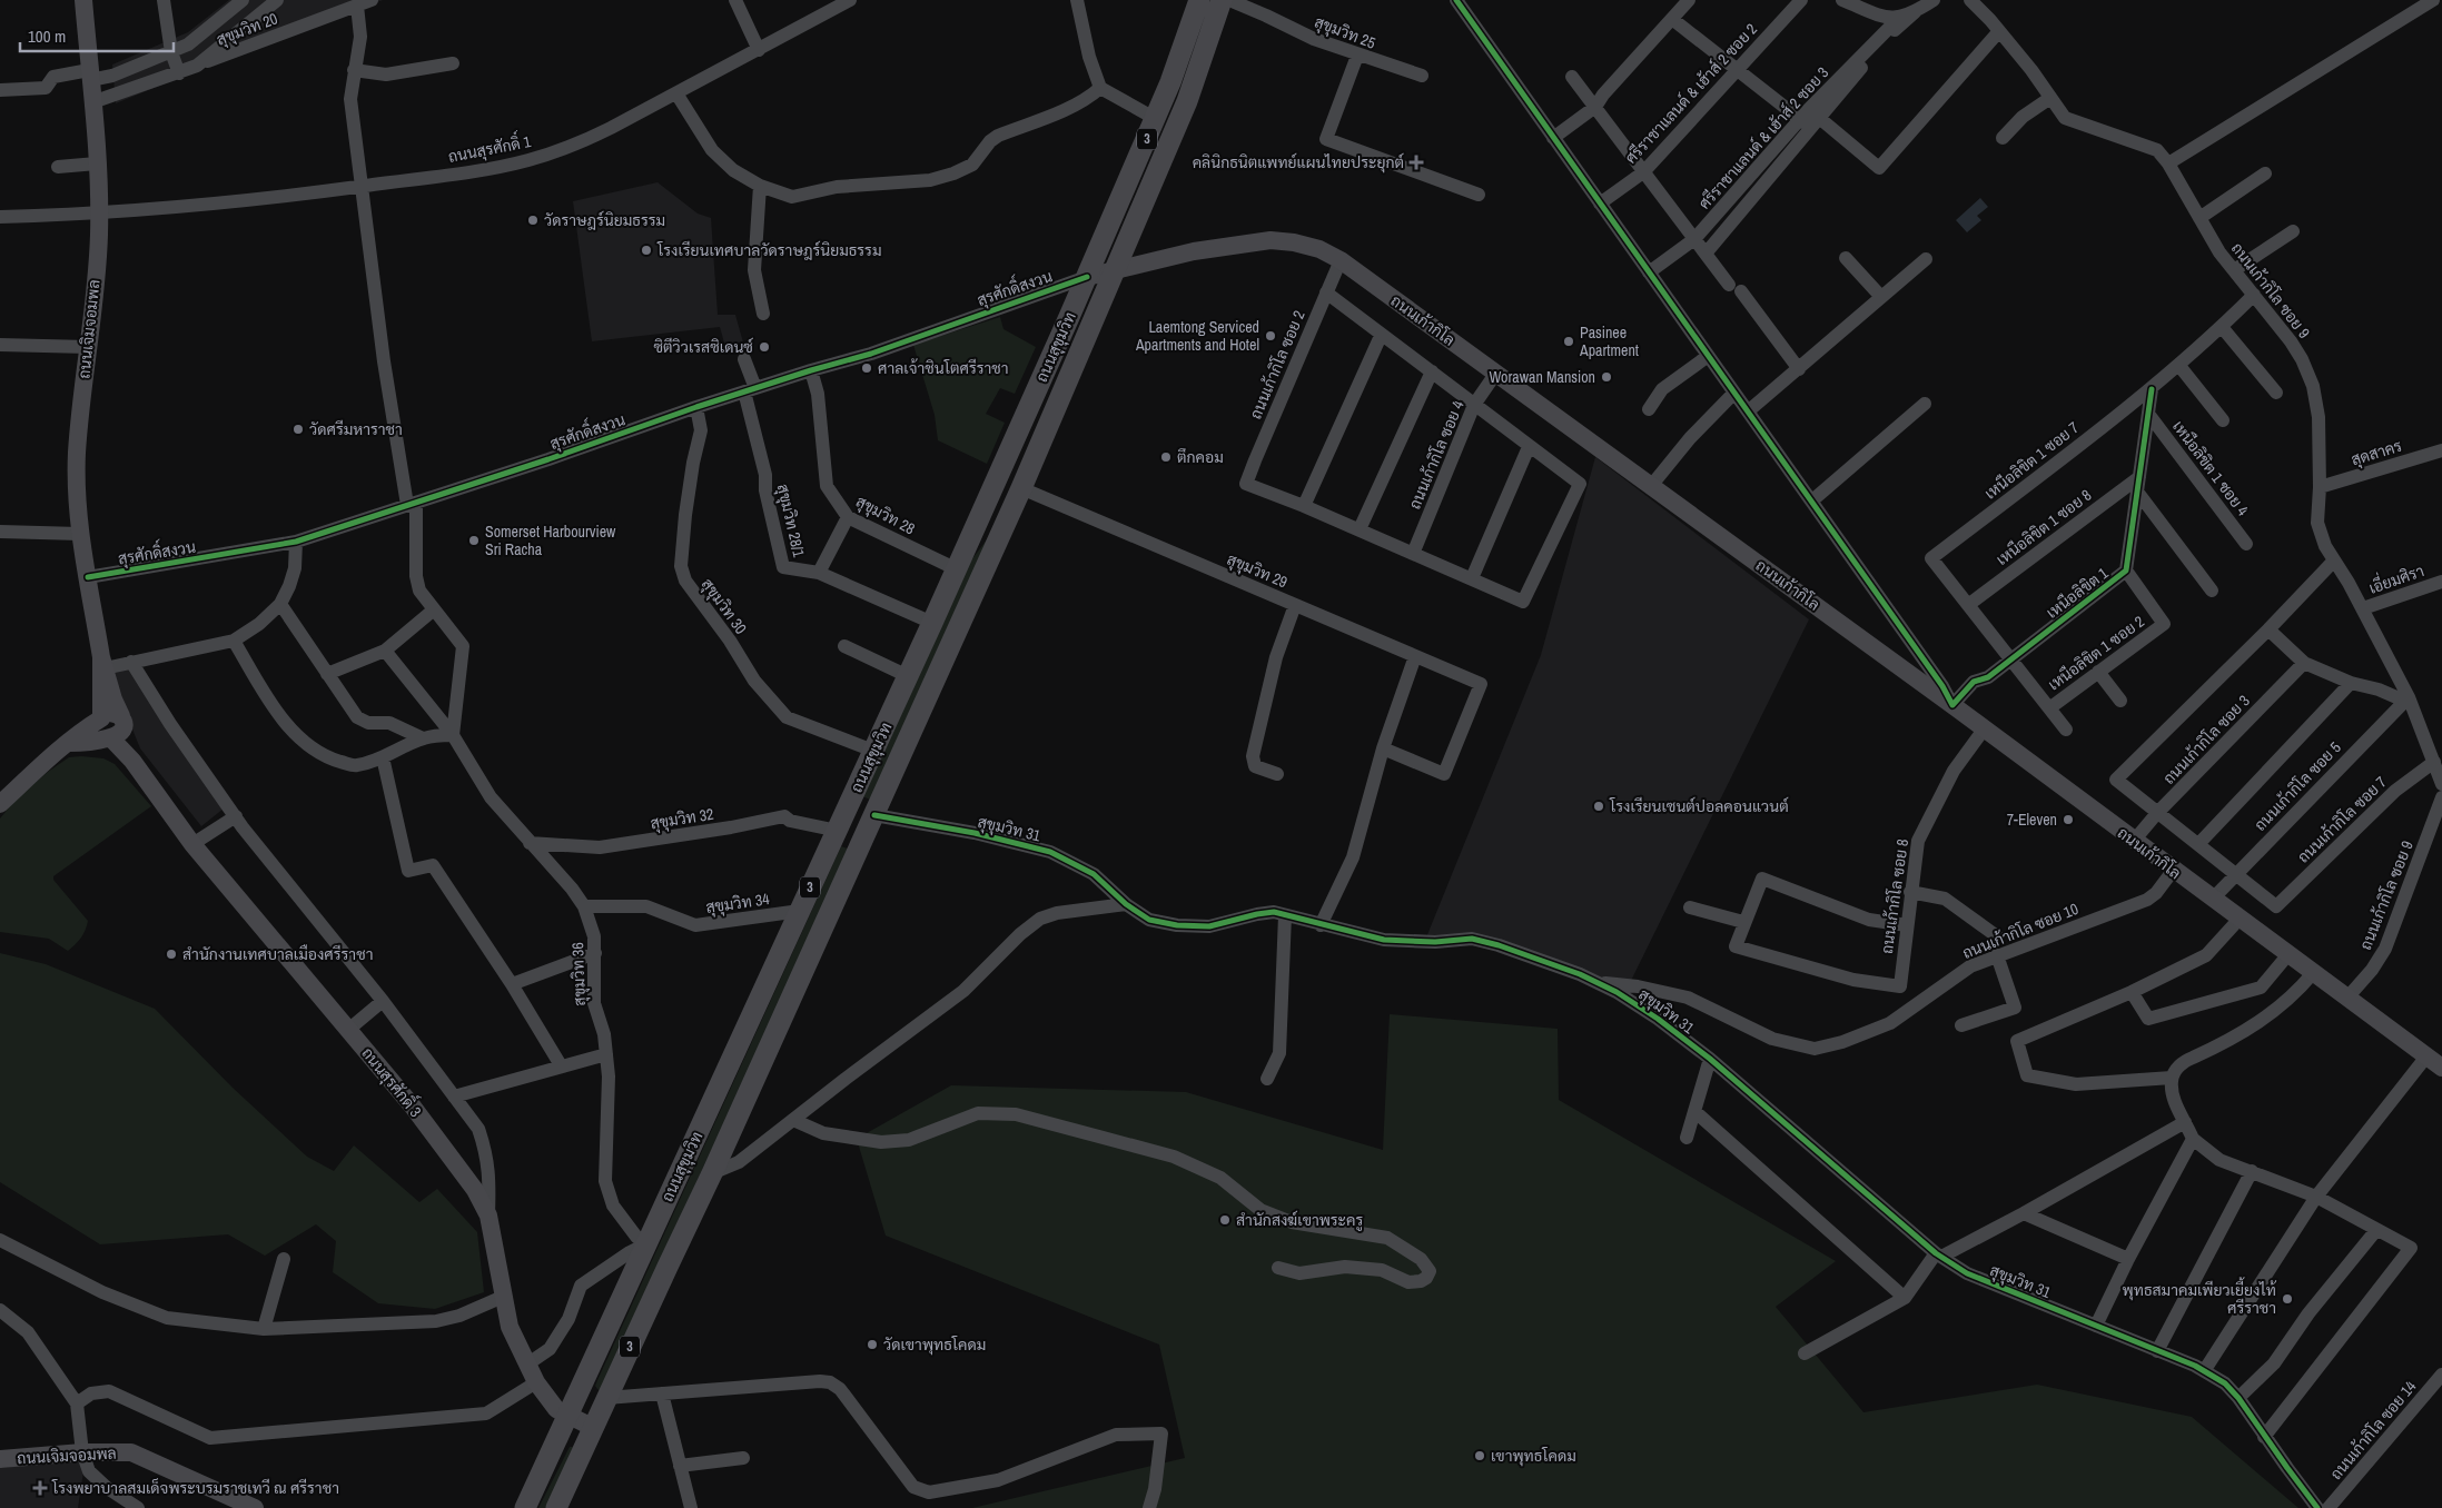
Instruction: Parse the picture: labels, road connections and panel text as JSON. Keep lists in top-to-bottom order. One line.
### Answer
{"streets":{"highway":["3","ถนนสุขุมวิท"],"main road":["ถนนเก้ากิโล","ถนนเจิมจอมพล","ถนนสุรศักดิ์ 3"],"street":["สุขุมวิท 20","สุขุมวิท 25","ศรีราชาแลนด์ & เฮ้าส์ 2 ซอย 2","ศรีราชาแลนด์ & เฮ้าส์ 2 ซอย 3","ถนนสุรศักดิ์ 1","สุรศักดิ์สงวน","ถนนเก้ากิโล ซอย 9","ถนนเก้ากิโล ซอย 2","สุดสาคร","ถนนเก้ากิโล ซอย 4","เหนือลิขิต 1 ซอย 7","เหนือลิขิต 1 ซอย 4","สุขุมวิท 28","สุขุมวิท 28/1","เหนือลิขิต 1 ซอย 8","สุขุมวิท 29","เอี่ยมศิรา","เหนือลิขิต 1","สุขุมวิท 30","เหนือลิขิต 1 ซอย 2","ถนนเก้ากิโล ซอย 3","ถนนเก้ากิโล ซอย 5","สุขุมวิท 32","ถนนเก้ากิโล ซอย 7","สุขุมวิท 31","ถนนเก้ากิโล ซอย 8","สุขุมวิท 34","ถนนเก้ากิโล ซอย 10","สุขุมวิท 36","ถนนเก้ากิโล ซอย 14"]},"crossings":[["ถนนสุรศักดิ์ 1","ถนนเจิมจอมพล"],["สุรศักดิ์สงวน","ถนนเก้ากิโล"],["สุรศักดิ์สงวน","ถนนเจิมจอมพล"],["สุรศักดิ์สงวน","ถนนสุขุมวิท"],["สุรศักดิ์สงวน","สุขุมวิท 28"],["สุรศักดิ์สงวน","สุขุมวิท 28/1"],["สุรศักดิ์สงวน","สุขุมวิท 30"],["ถนนเก้ากิโล ซอย 9","ถนนเก้ากิโล"],["ถนนเก้ากิโล ซอย 9","สุดสาคร"],["ถนนเก้ากิโล ซอย 9","เอี่ยมศิรา"],["ถนนเก้ากิโล ซอย 9","ถนนเก้ากิโล ซอย 5"],["ถนนเก้ากิโล ซอย 9","ถนนเก้ากิโล ซอย 7"],["ถนนเก้ากิโล","ถนนสุขุมวิท"],["ถนนเก้ากิโล","ถนนเก้ากิโล ซอย 2"],["ถนนเก้ากิโล","ถนนเก้ากิโล ซอย 4"],["ถนนเก้ากิโล","เหนือลิขิต 1"],["ถนนเก้ากิโล","ถนนเก้ากิโล ซอย 3"],["ถนนเก้ากิโล","ถนนเก้ากิโล ซอย 5"],["ถนนเก้ากิโล","ถนนเก้ากิโล ซอย 8"],["ถนนเก้ากิโล","ถนนเก้ากิโล ซอย 10"],["ถนนเจิมจอมพล","ถนนสุรศักดิ์ 3"],["ถนนสุขุมวิท","สุขุมวิท 28"],["ถนนสุขุมวิท","สุขุมวิท 28/1"],["ถนนสุขุมวิท","สุขุมวิท 29"],["ถนนสุขุมวิท","สุขุมวิท 30"],["ถนนสุขุมวิท","สุขุมวิท 32"],["ถนนสุขุมวิท","สุขุมวิท 31"],["ถนนสุขุมวิท","สุขุมวิท 34"],["ถนนสุขุมวิท","สุขุมวิท 36"],["ถนนสุขุมวิท","ถนนสุรศักดิ์ 3"],["เหนือลิขิต 1 ซอย 7","เหนือลิขิต 1 ซอย 8"],["เหนือลิขิต 1 ซอย 7","เหนือลิขิต 1"],["เหนือลิขิต 1 ซอย 4","เหนือลิขิต 1"],["เหนือลิขิต 1 ซอย 8","เหนือลิขิต 1"],["เหนือลิขิต 1","เหนือลิขิต 1 ซอย 2"],["ถนนเก้ากิโล ซอย 5","ถนนเก้ากิโล ซอย 7"],["สุขุมวิท 32","สุขุมวิท 36"],["สุขุมวิท 31","ถนนเก้ากิโล ซอย 10"],["สุขุมวิท 34","สุขุมวิท 36"]],"places":{"health":["คลินิกธนิตแพทย์แผนไทยประยุกต์","โรงพยาบาลสมเด็จพระบรมราชเทวี ณ ศรีราชา"],"other":["วัดราษฎร์นิยมธรรม","โรงเรียนเทศบาลวัดราษฎร์นิยมธรรม","Laemtong Serviced Apartments and Hotel","Pasinee Apartment","ซิตีวิวเรสซิเดนซ์","ศาลเจ้าชินโตศรีราชา","Worawan Mansion","วัดศรีมหาราชา","ตึกคอม","Somerset Harbourview Sri Racha","โรงเรียนเซนต์ปอลคอนแวนต์","7-Eleven","สำนักงานเทศบาลเมืองศรีราชา","สำนักสงฆ์เขาพระครู","พุทธสมาคมเพียวเยี้ยงไท้ ศรีราชา","วัดเขาพุทธโคดม","เขาพุทธโคดม"]},"scale_bar":"100 m"}
